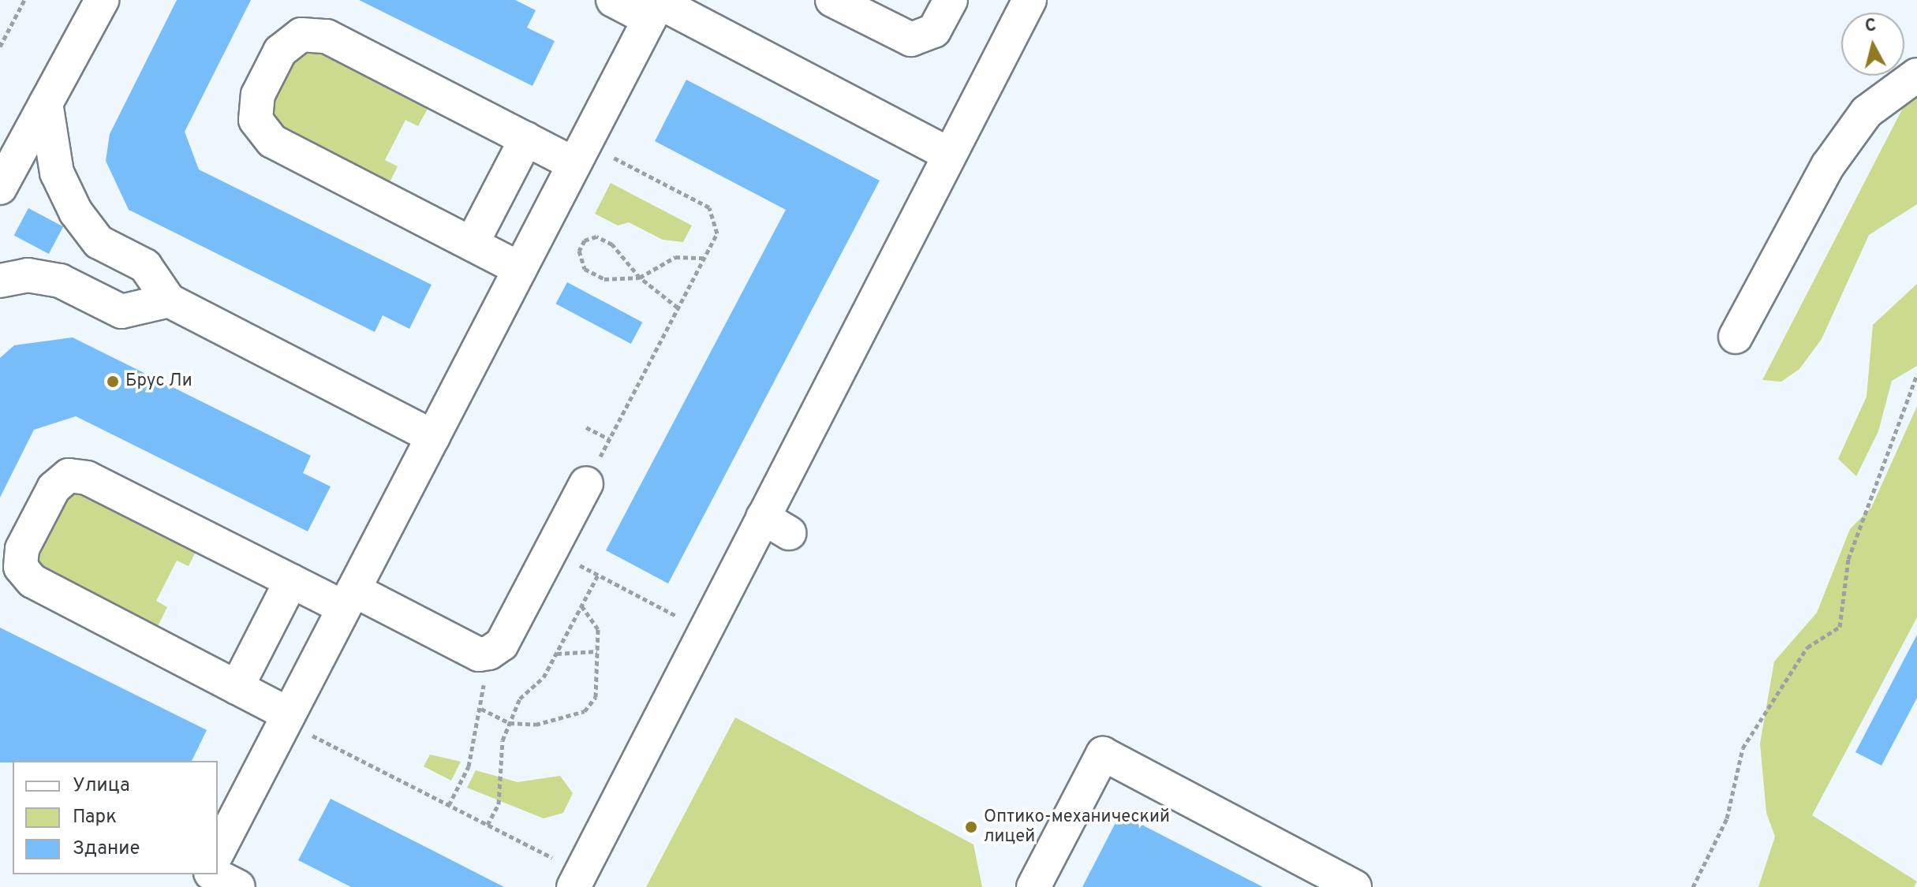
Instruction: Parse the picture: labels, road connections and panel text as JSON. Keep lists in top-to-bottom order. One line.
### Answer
{"places":["Брус Ли","Оптико-механический лицей"],"legend":["Улица","Парк","Здание"],"north":"top"}
